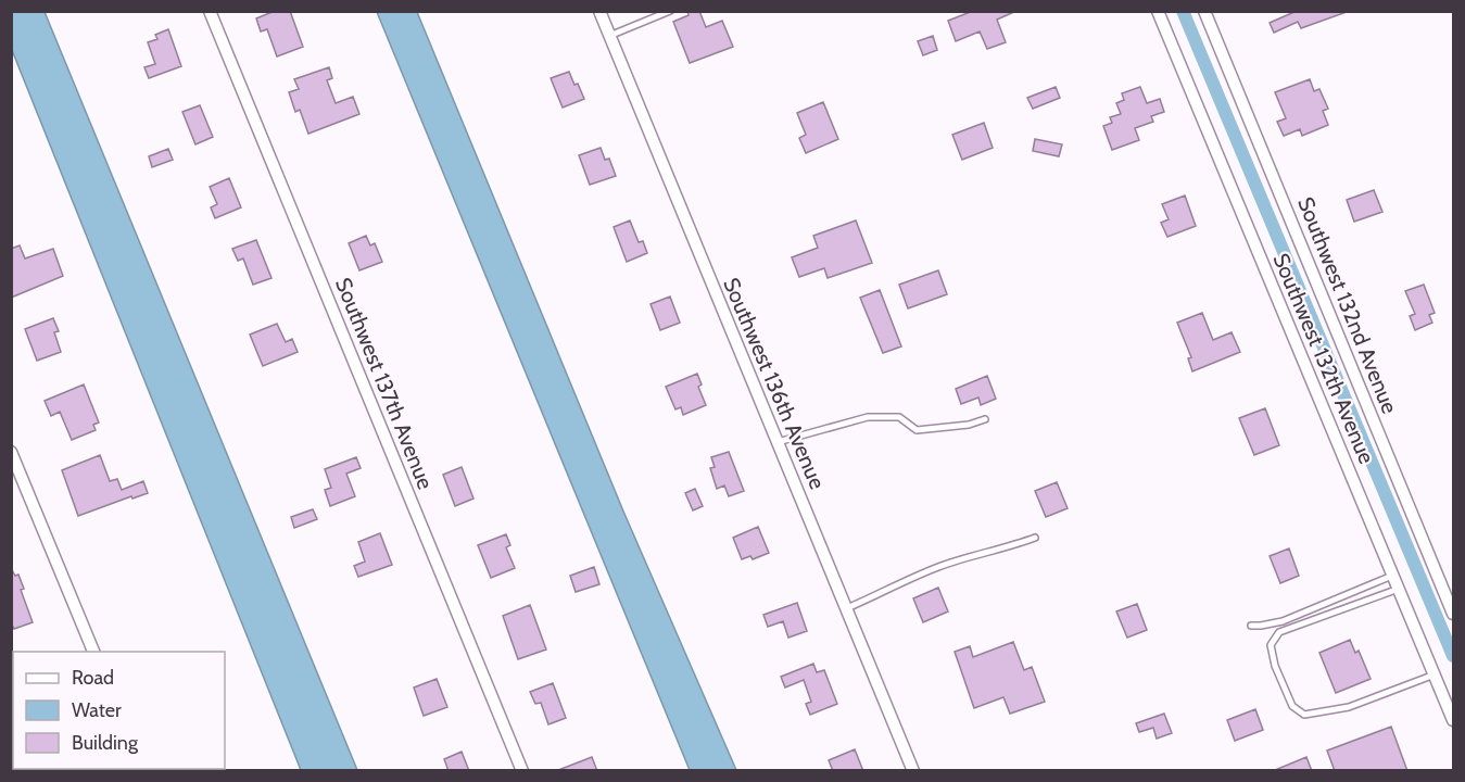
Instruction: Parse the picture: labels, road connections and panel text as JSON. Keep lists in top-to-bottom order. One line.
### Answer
{"streets":{"street":["Southwest 132nd Avenue","Southwest 132th Avenue","Southwest 137th Avenue","Southwest 136th Avenue"]},"legend":["Road","Water","Building"]}
